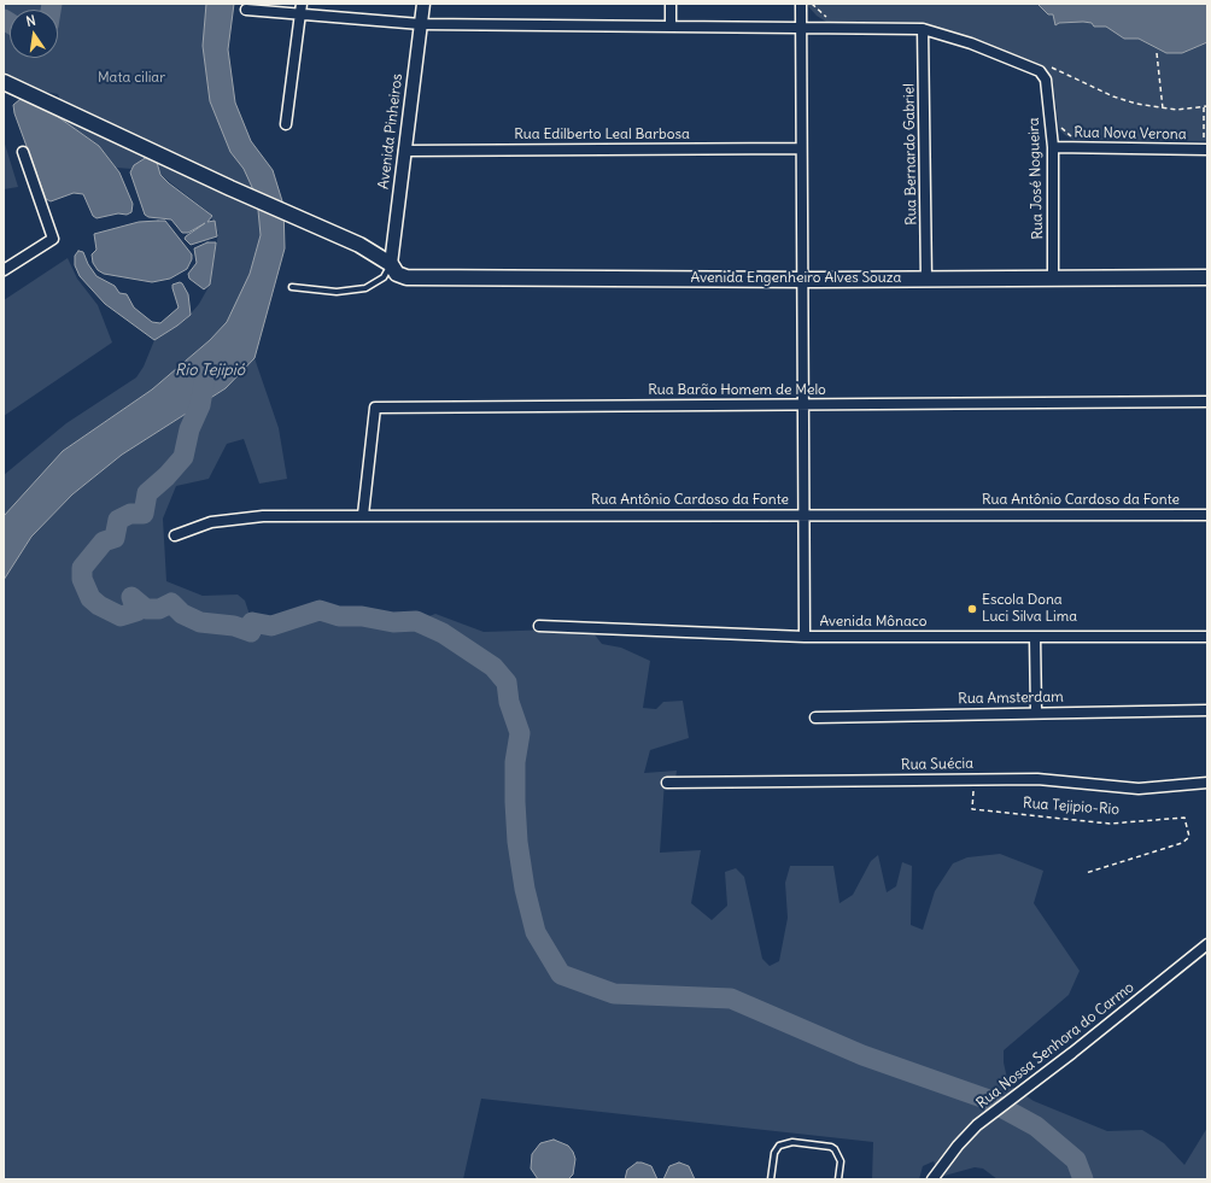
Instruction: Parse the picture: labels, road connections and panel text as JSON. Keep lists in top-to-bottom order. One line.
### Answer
{"streets":{"main road":["Avenida Engenheiro Alves Souza"],"street":["Avenida Pinheiros","Rua Nova Verona","Rua Edilberto Leal Barbosa","Rua Bernardo Gabriel","Rua José Nogueira","Rua Barão Homem de Melo","Rua Antônio Cardoso da Fonte","Avenida Mônaco","Rua Amsterdam","Rua Suécia","Rua Nossa Senhora do Carmo"],"path":["Rua Tejipio-Rio"]},"crossings":[["Avenida Pinheiros","Rua Edilberto Leal Barbosa"],["Avenida Pinheiros","Avenida Engenheiro Alves Souza"],["Rua Nova Verona","Rua José Nogueira"],["Rua Bernardo Gabriel","Rua José Nogueira"],["Rua Bernardo Gabriel","Avenida Engenheiro Alves Souza"],["Rua José Nogueira","Avenida Engenheiro Alves Souza"],["Rua Barão Homem de Melo","Rua Antônio Cardoso da Fonte"],["Rua Suécia","Rua Tejipio-Rio"]],"water":["Rio Tejipió"],"parks":["Mata ciliar"],"places":["Escola Dona Luci Silva Lima"],"north":"top"}
